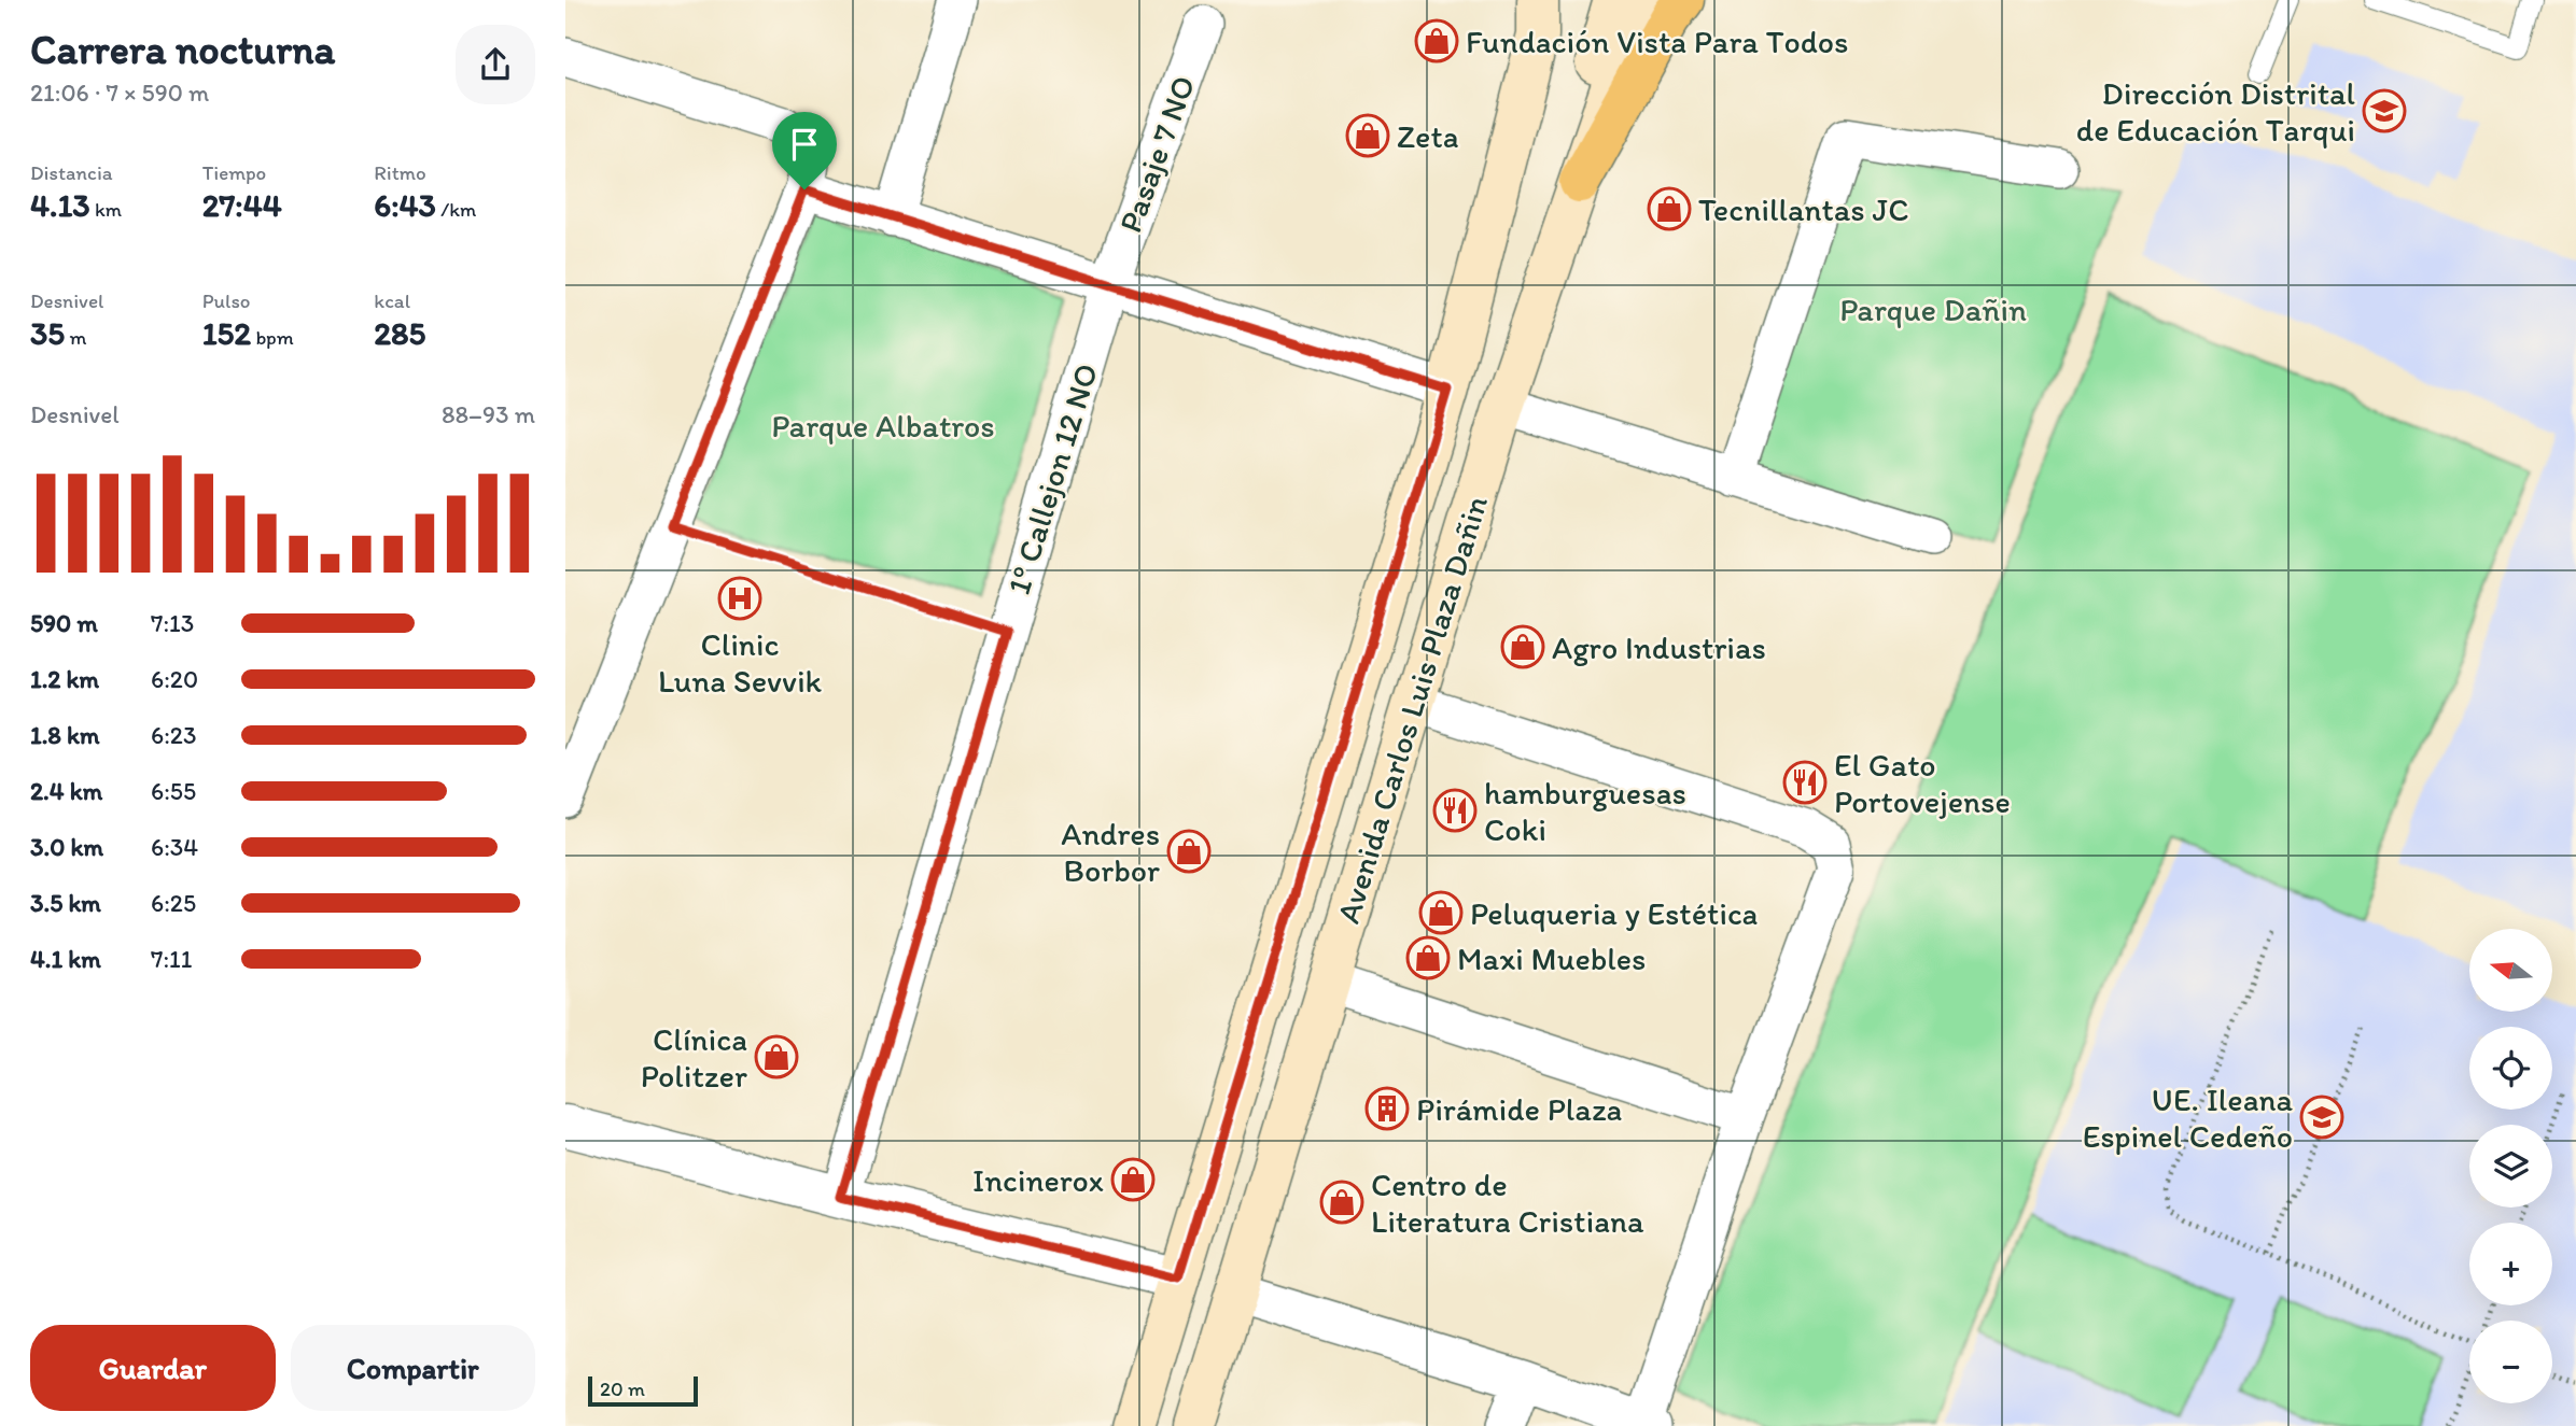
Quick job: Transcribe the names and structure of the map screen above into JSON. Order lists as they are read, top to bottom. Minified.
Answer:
{"streets":{"main road":["Avenida Carlos Luis Plaza Dañin"],"street":["Pasaje 7 NO","1º Callejon 12 NO"]},"crossings":[["Pasaje 7 NO","1º Callejon 12 NO"]],"parks":["Parque Dañin","Parque Albatros"],"places":{"shop":["Fundación Vista Para Todos","Zeta","Tecnillantas JC","Agro Industrias","Andres Borbor","Peluqueria y Estética","Maxi Muebles","Clínica Politzer","Incinerox","Centro de Literatura Cristiana"],"school or university":["Dirección Distrital de Educación Tarqui","UE. Ileana Espinel Cedeño"],"hospital":["Clinic Luna Sevvik"],"restaurant":["El Gato Portovejense","hamburguesas Coki"],"building":["Pirámide Plaza"]},"scale_bar":"20 m","north":"left","page":{"heading":["Carrera nocturna","21:06 · 7 × 590 m"],"stats":[["Distancia","4.13 km"],["Tiempo","27:44"],["Ritmo","6:43 /km"],["Desnivel","35 m"],["Pulso","152 bpm"],["kcal","285"]],"chart":["Desnivel","88–93 m"],"list":[{"name":"590 m","note":"7:13"},{"name":"1.2 km","note":"6:20"},{"name":"1.8 km","note":"6:23"},{"name":"2.4 km","note":"6:55"},{"name":"3.0 km","note":"6:34"},{"name":"3.5 km","note":"6:25"},{"name":"4.1 km","note":"7:11"}],"map_buttons":["+","−"],"buttons":["Guardar","Compartir"],"scale":"20 m"}}
